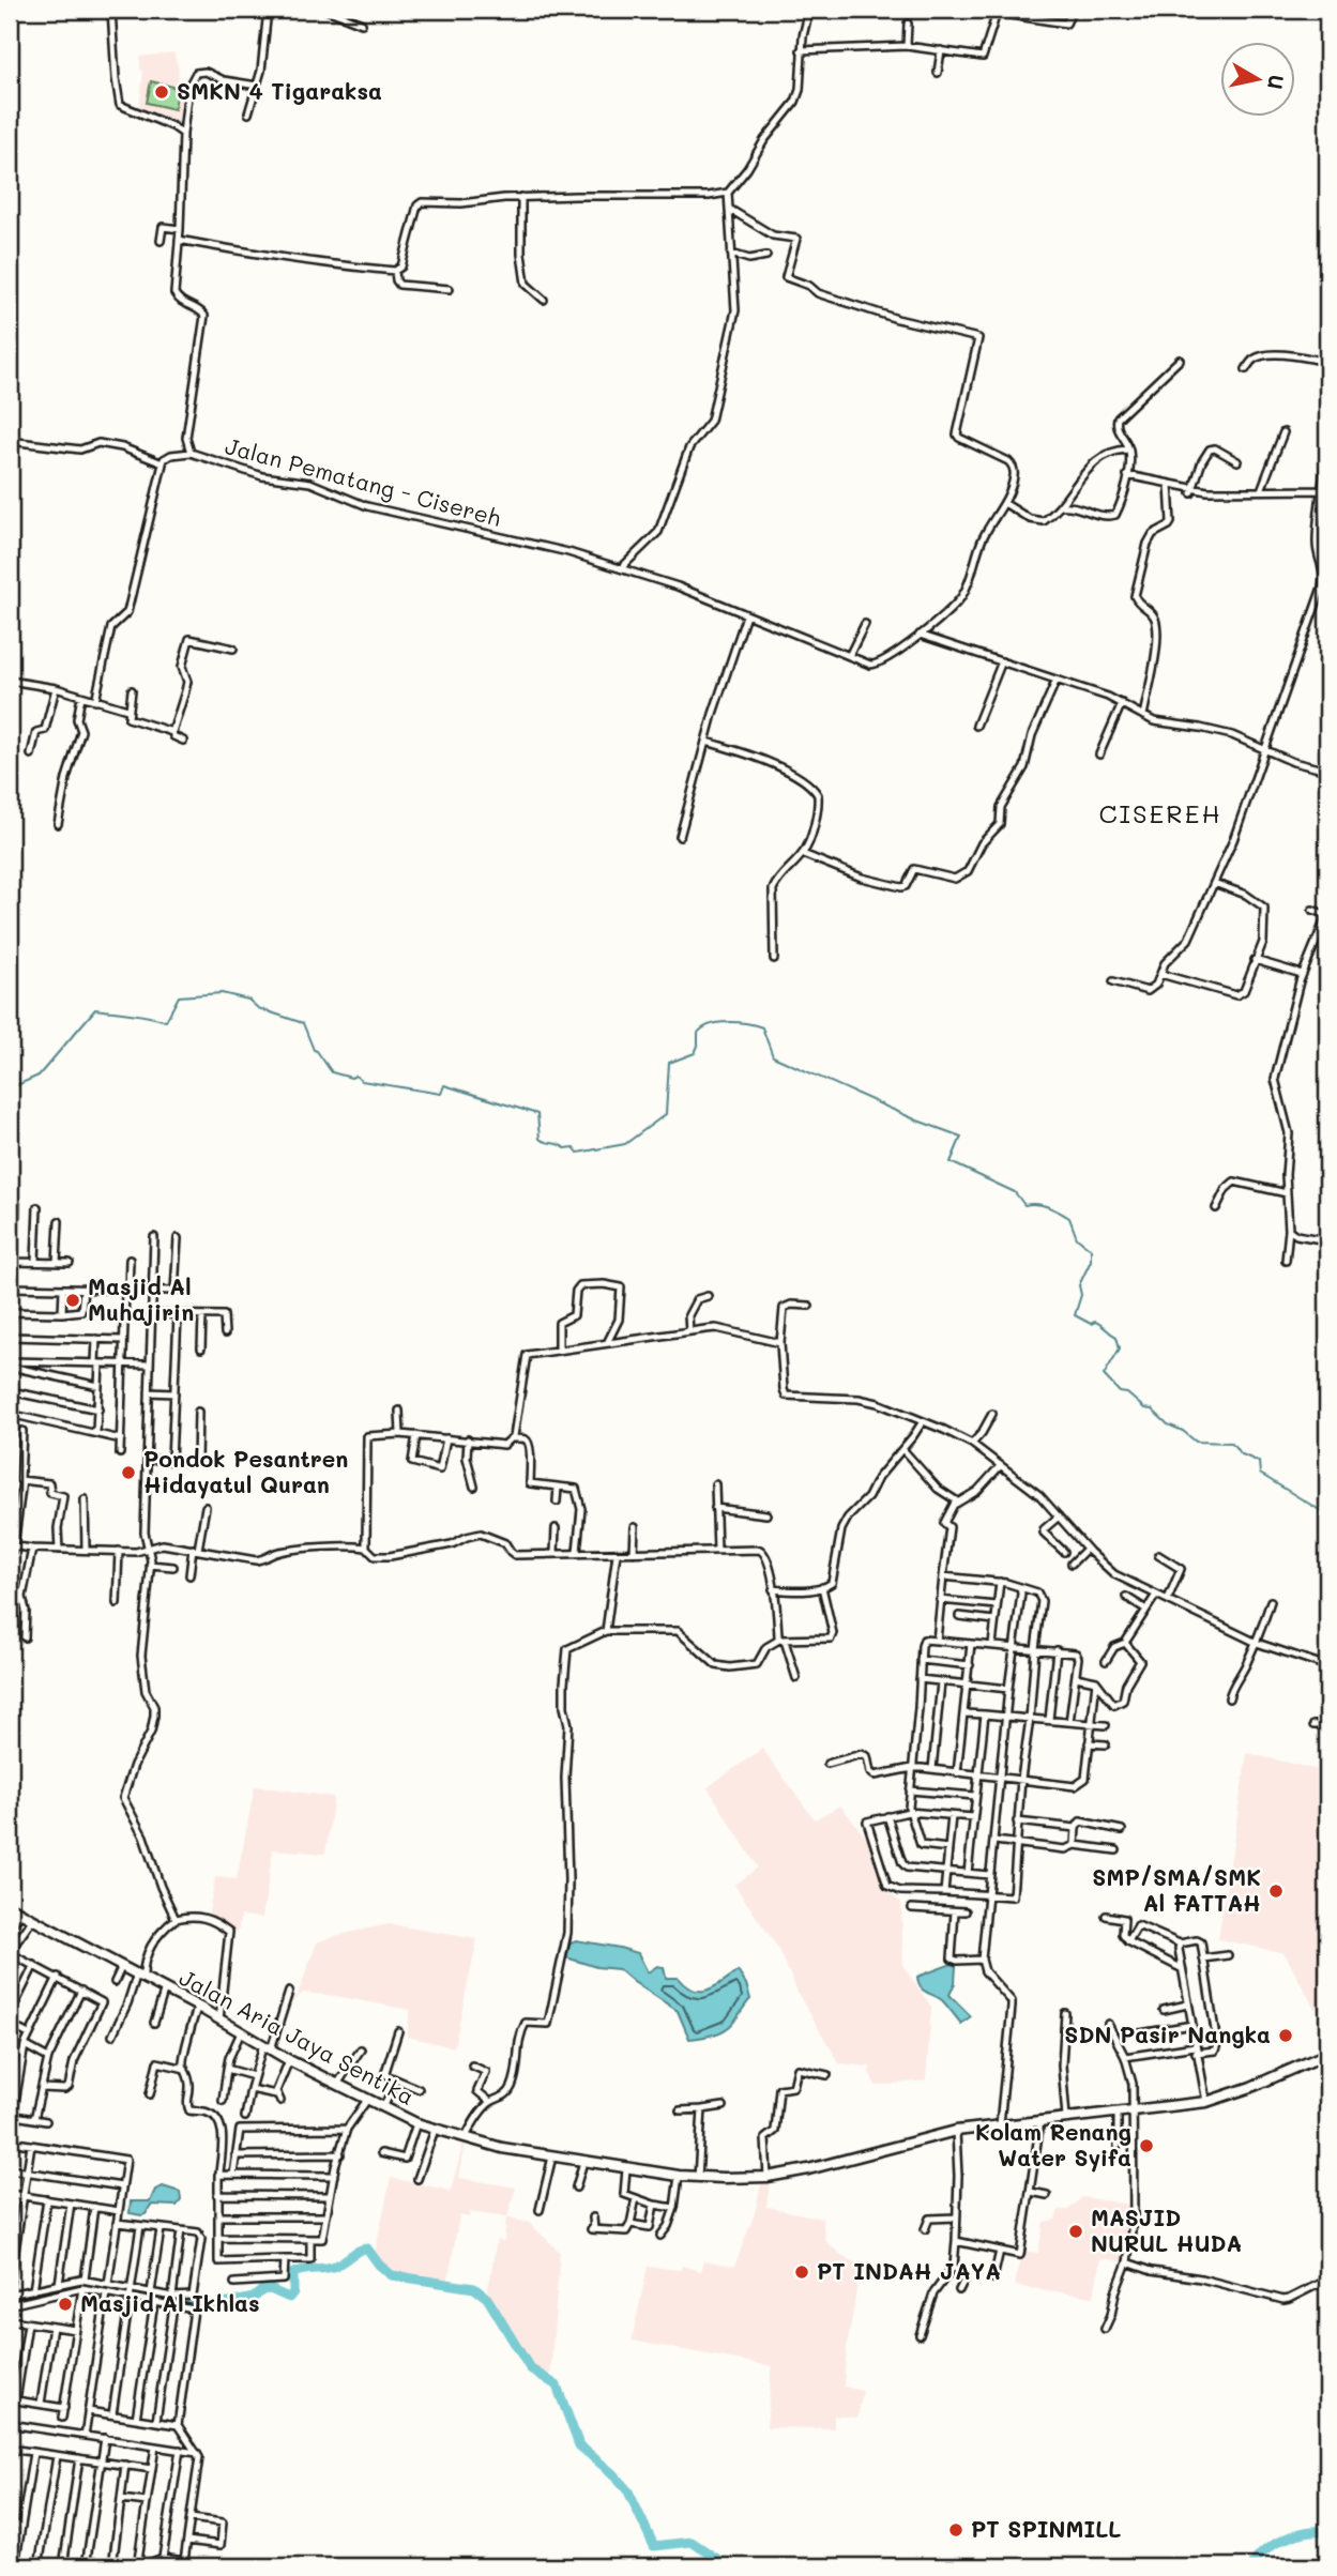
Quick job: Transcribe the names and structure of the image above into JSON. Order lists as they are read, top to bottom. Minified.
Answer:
{"streets":{"street":["Jalan Pematang - Cisereh","Jalan Aria Jaya Sentika"]},"districts":["CISEREH"],"places":["SMKN 4 Tigaraksa","Masjid Al Muhajirin","Pondok Pesantren Hidayatul Quran","SMP/SMA/SMK Al FATTAH","SDN Pasir Nangka","Kolam Renang Water Syifa","MASJID NURUL HUDA","PT INDAH JAYA","Masjid Al Ikhlas","PT SPINMILL"],"north":"right"}
